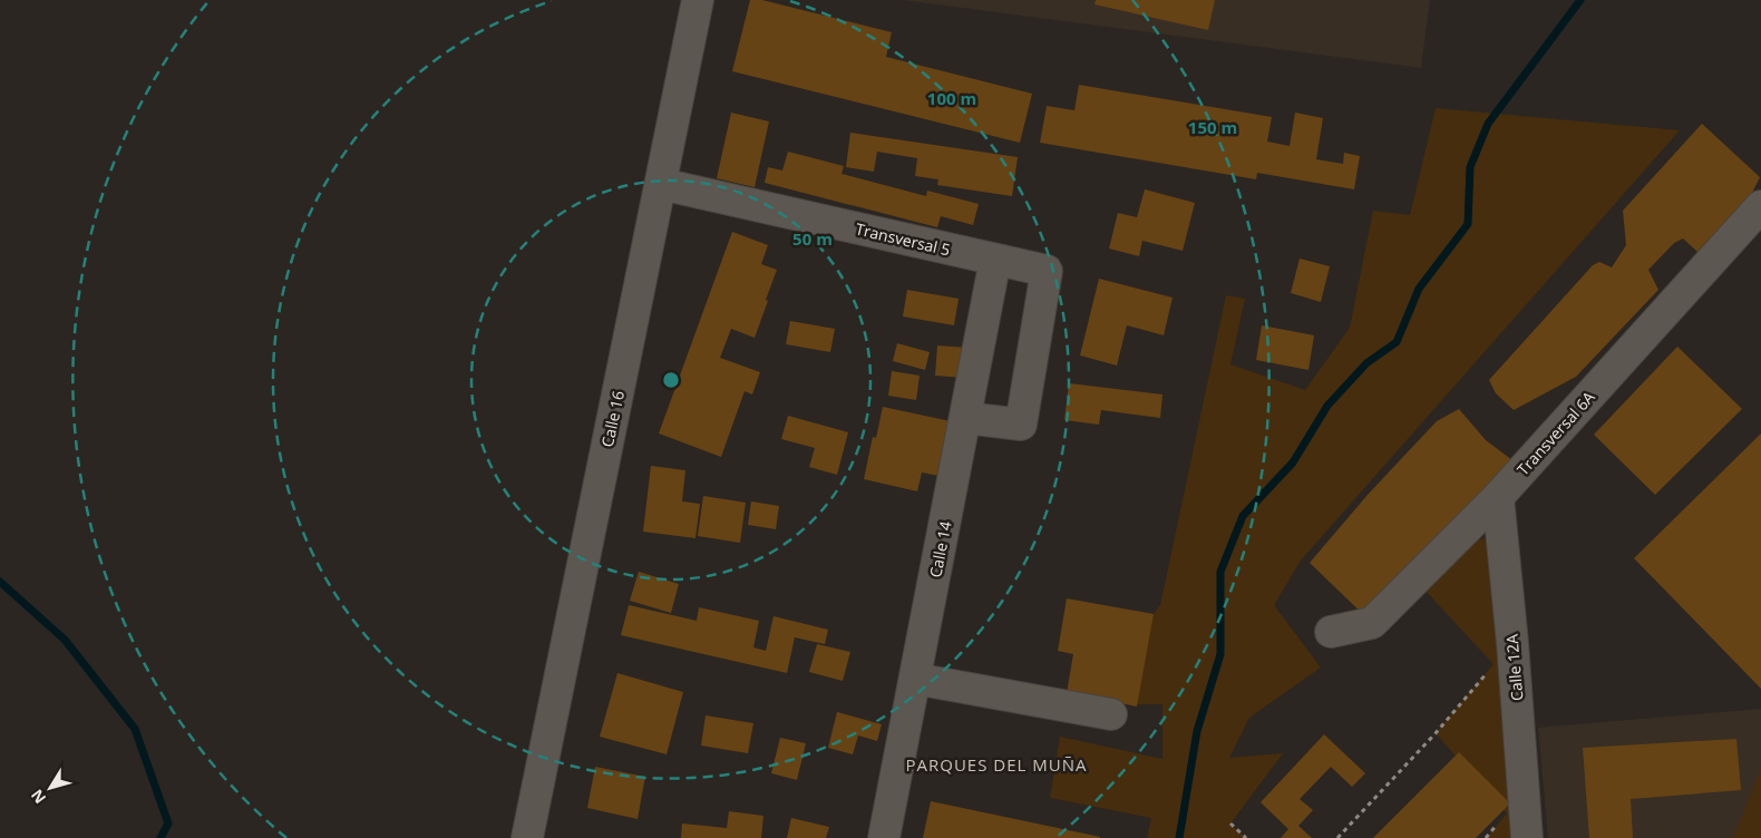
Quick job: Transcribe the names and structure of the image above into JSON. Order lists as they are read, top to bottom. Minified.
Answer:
{"streets":{"street":["Transversal 5","Calle 16","Transversal 6A","Calle 14","Calle 12A"]},"crossings":[["Transversal 5","Calle 16"],["Transversal 5","Calle 14"],["Transversal 6A","Calle 12A"]],"districts":["PARQUES DEL MUÑA"],"north":"bottom left","rings":["100 m","150 m","50 m"]}
